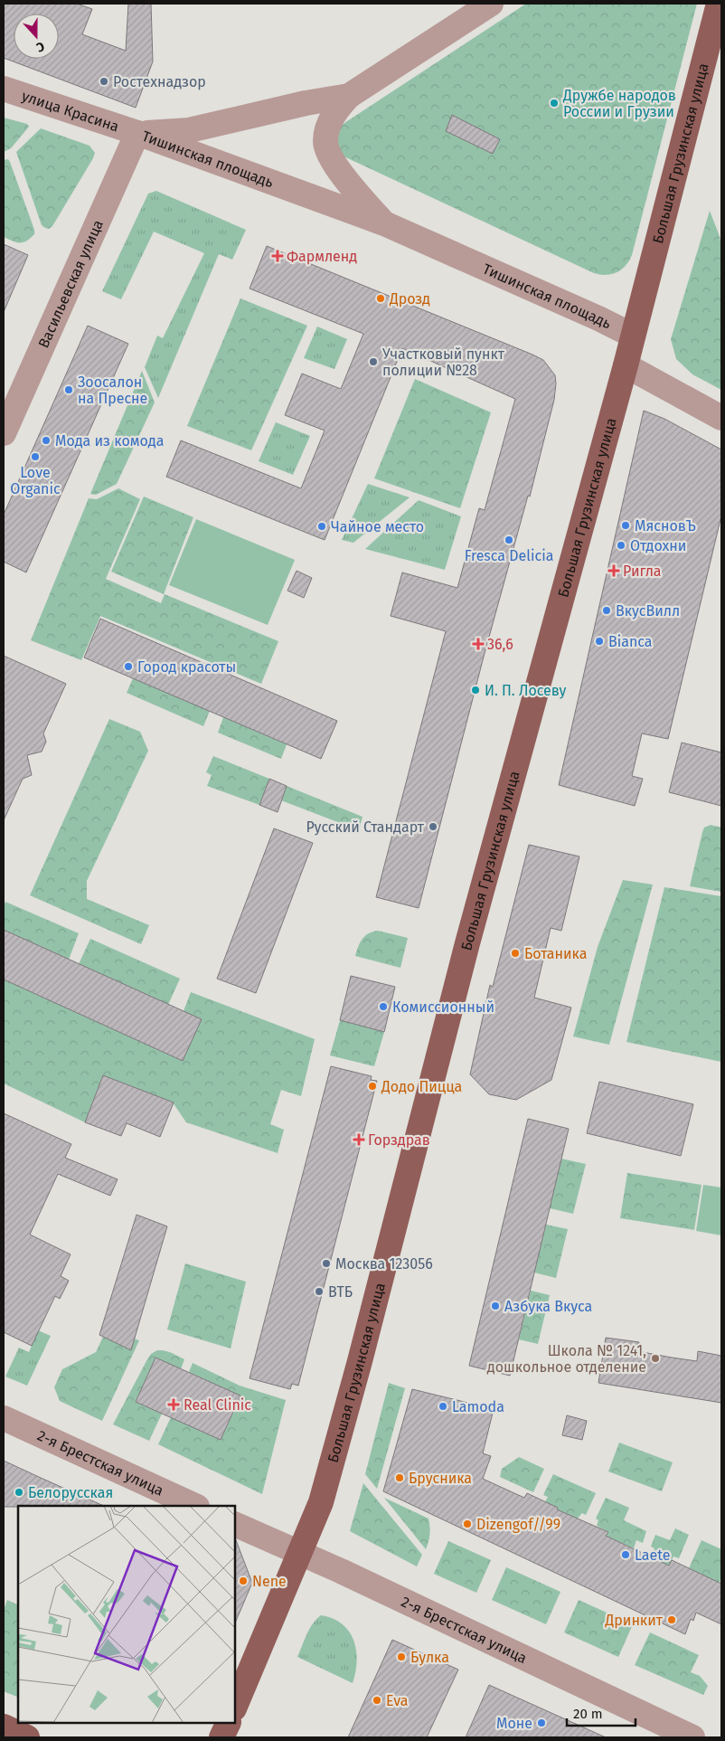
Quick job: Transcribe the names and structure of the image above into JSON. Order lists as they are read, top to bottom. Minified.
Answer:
{"streets":{"main road":["Большая Грузинская улица"],"street":["улица Красина","Тишинская площадь","Васильевская улица","2-я Брестская улица"]},"crossings":[["улица Красина","Тишинская площадь"],["улица Красина","Васильевская улица"],["Большая Грузинская улица","Тишинская площадь"],["Большая Грузинская улица","2-я Брестская улица"],["Тишинская площадь","Васильевская улица"]],"places":{"other":["Ростехнадзор","Дружбе народов России и Грузии","Дрозд","Участковый пункт полиции №28","Зоосалон на Пресне","Мода из комода","Love Organic","МясновЪ","Чайное место","Fresca Delicia","Отдохни","ВкусВилл","Bianca","Город красоты","И. П. Лосеву","Русский Стандарт","Ботаника","Комиссионный","Додо Пицца","Москва 123056","ВТБ","Азбука Вкуса","Школа № 1241, дошкольное отделение","Lamoda","Брусника","Белорусская","Dizengof//99","Laete","Nene","Дринкит","Булка","Eva","Моне"],"health":["Фармленд","Ригла","36,6","Горздрав","Real Clinic"]},"scale_bar":"20 m","north":"bottom"}
